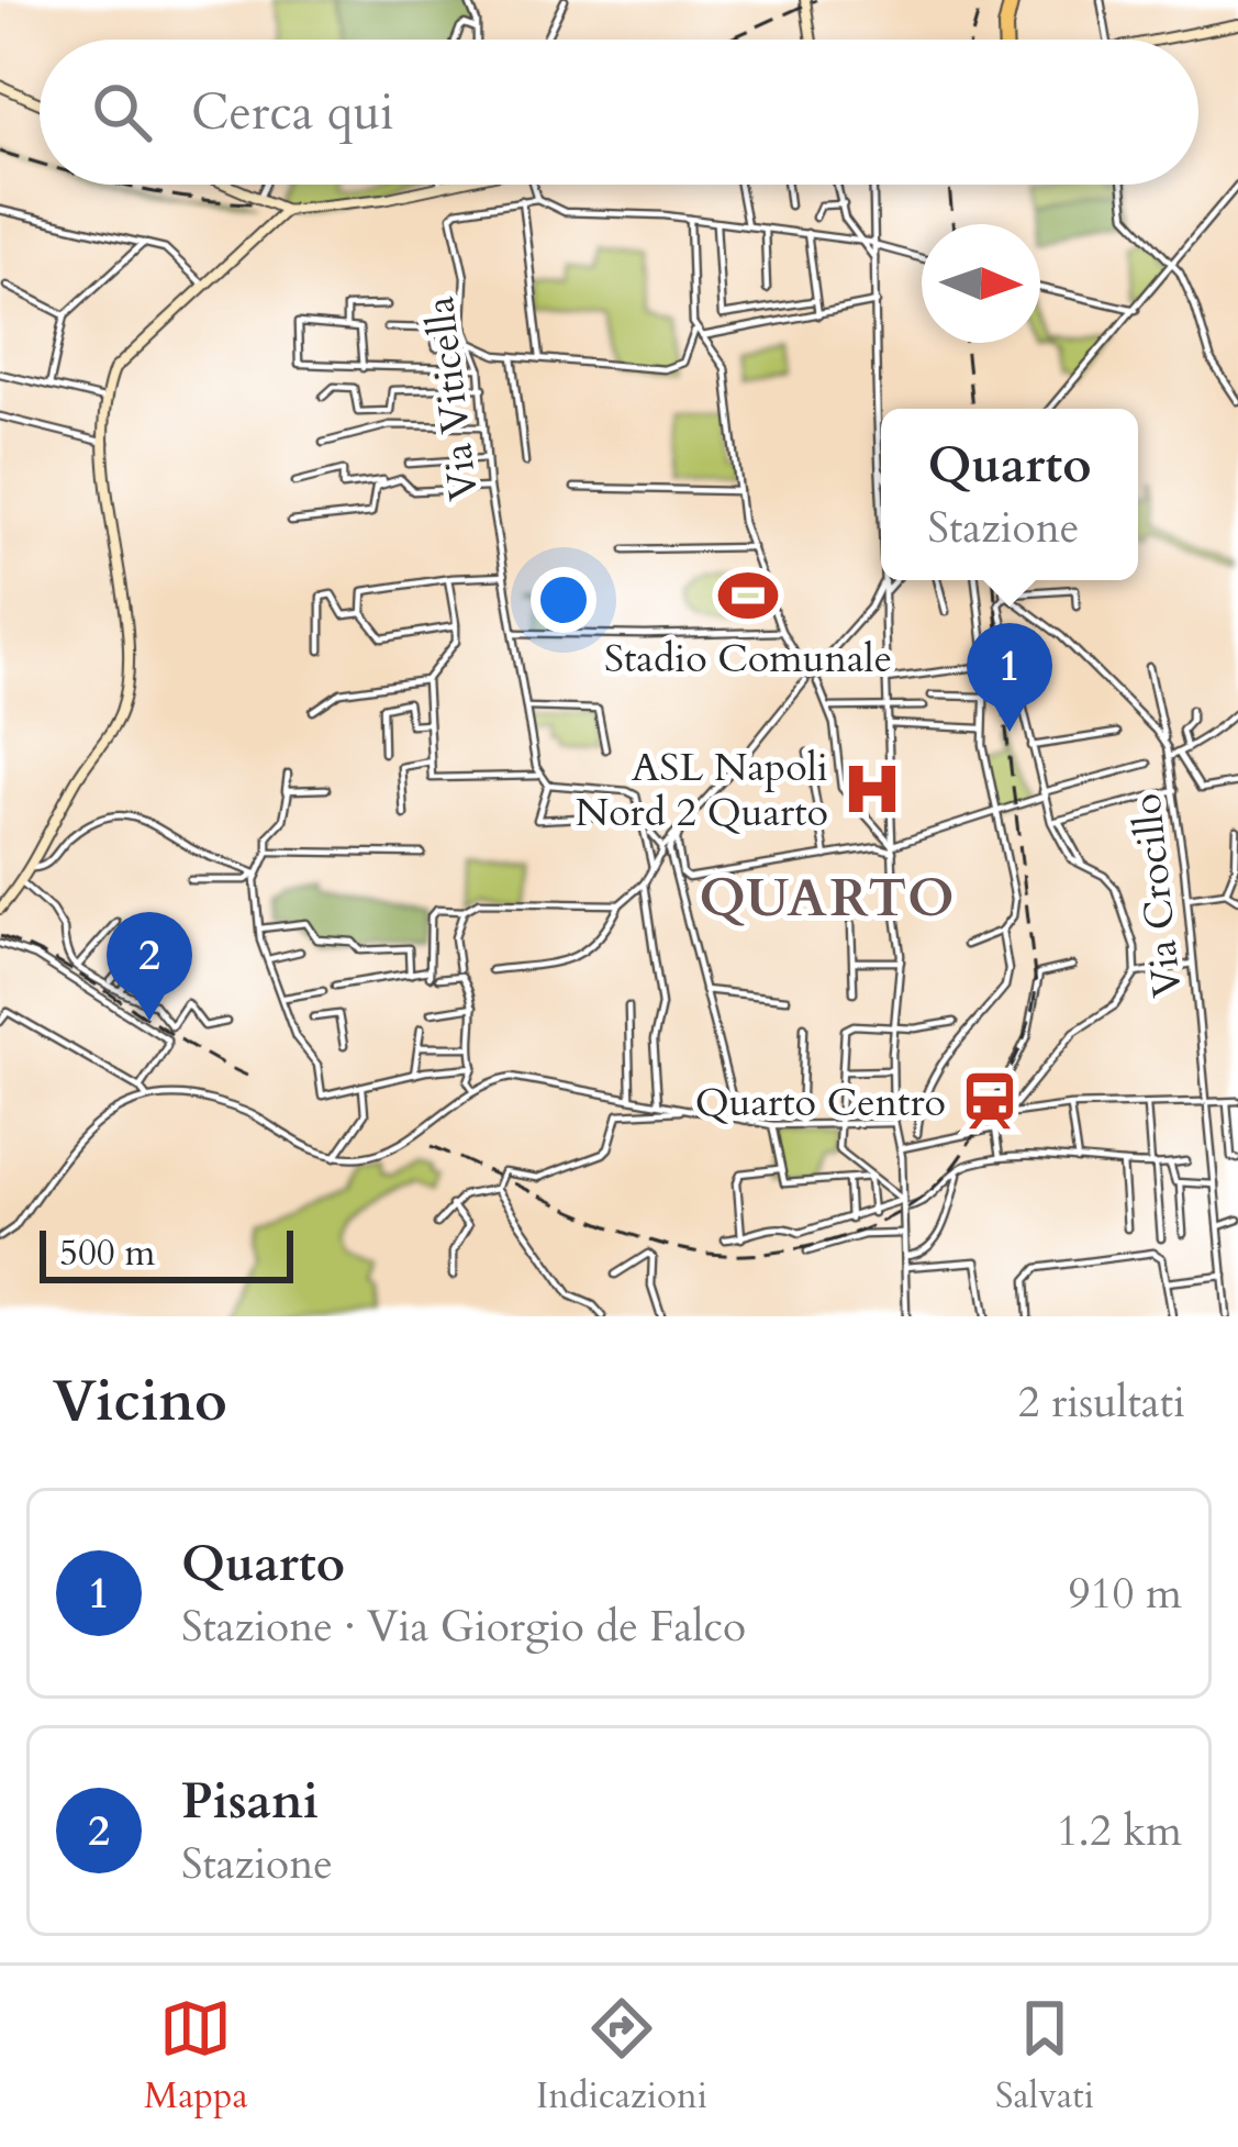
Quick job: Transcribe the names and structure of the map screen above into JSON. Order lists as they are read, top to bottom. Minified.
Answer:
{"streets":{"street":["Via Viticella","Via Crocillo"]},"districts":["QUARTO"],"places":{"sports":["Stadio Comunale"],"hospital":["ASL Napoli Nord 2 Quarto"],"station":["Quarto Centro"]},"scale_bar":"500 m","north":"right","page":{"search":"Cerca qui","popup":["Quarto","Stazione"],"pins":["1","2"],"scale":"500 m","heading":["Vicino","2 risultati"],"list":[{"mark":"1","name":"Quarto","note":"Stazione · Via Giorgio de Falco","value":"910 m"},{"mark":"2","name":"Pisani","note":"Stazione","value":"1.2 km"}],"nav":["Mappa","Indicazioni","Salvati"]}}
